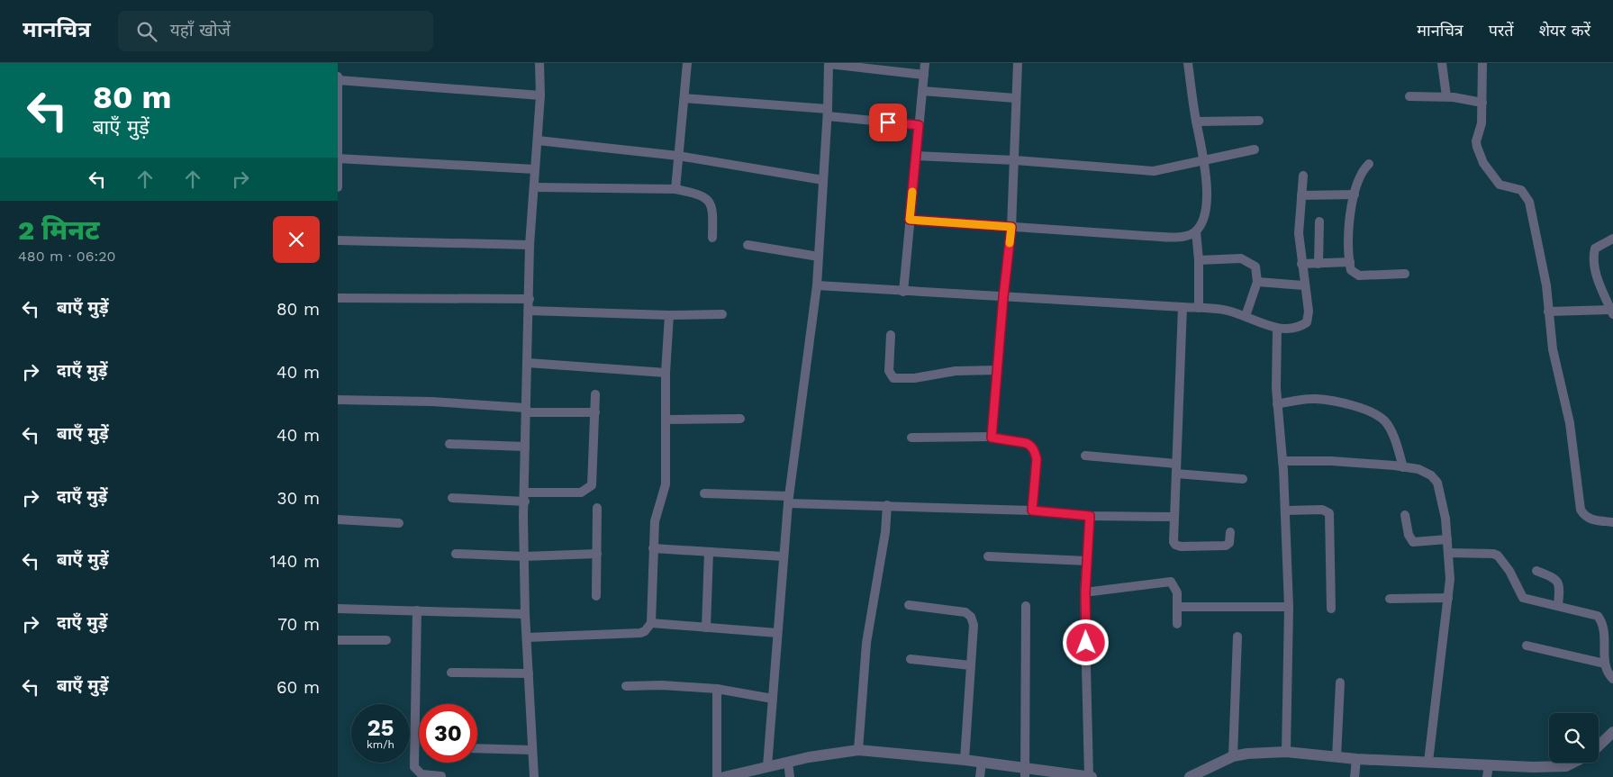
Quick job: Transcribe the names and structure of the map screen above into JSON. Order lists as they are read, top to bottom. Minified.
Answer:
{"page":{"header":"मानचित्र","search":"यहाँ खोजें","nav":["मानचित्र","परतें","शेयर करें"],"turn":["80 m","बाएँ मुड़ें"],"heading":["2 मिनट","480 m · 06:20"],"list":[{"name":"बाएँ मुड़ें","value":"80 m"},{"name":"दाएँ मुड़ें","value":"40 m"},{"name":"बाएँ मुड़ें","value":"40 m"},{"name":"दाएँ मुड़ें","value":"30 m"},{"name":"बाएँ मुड़ें","value":"140 m"},{"name":"दाएँ मुड़ें","value":"70 m"},{"name":"बाएँ मुड़ें","value":"60 m"}],"speed":"25 km/h","limit":"30"}}
